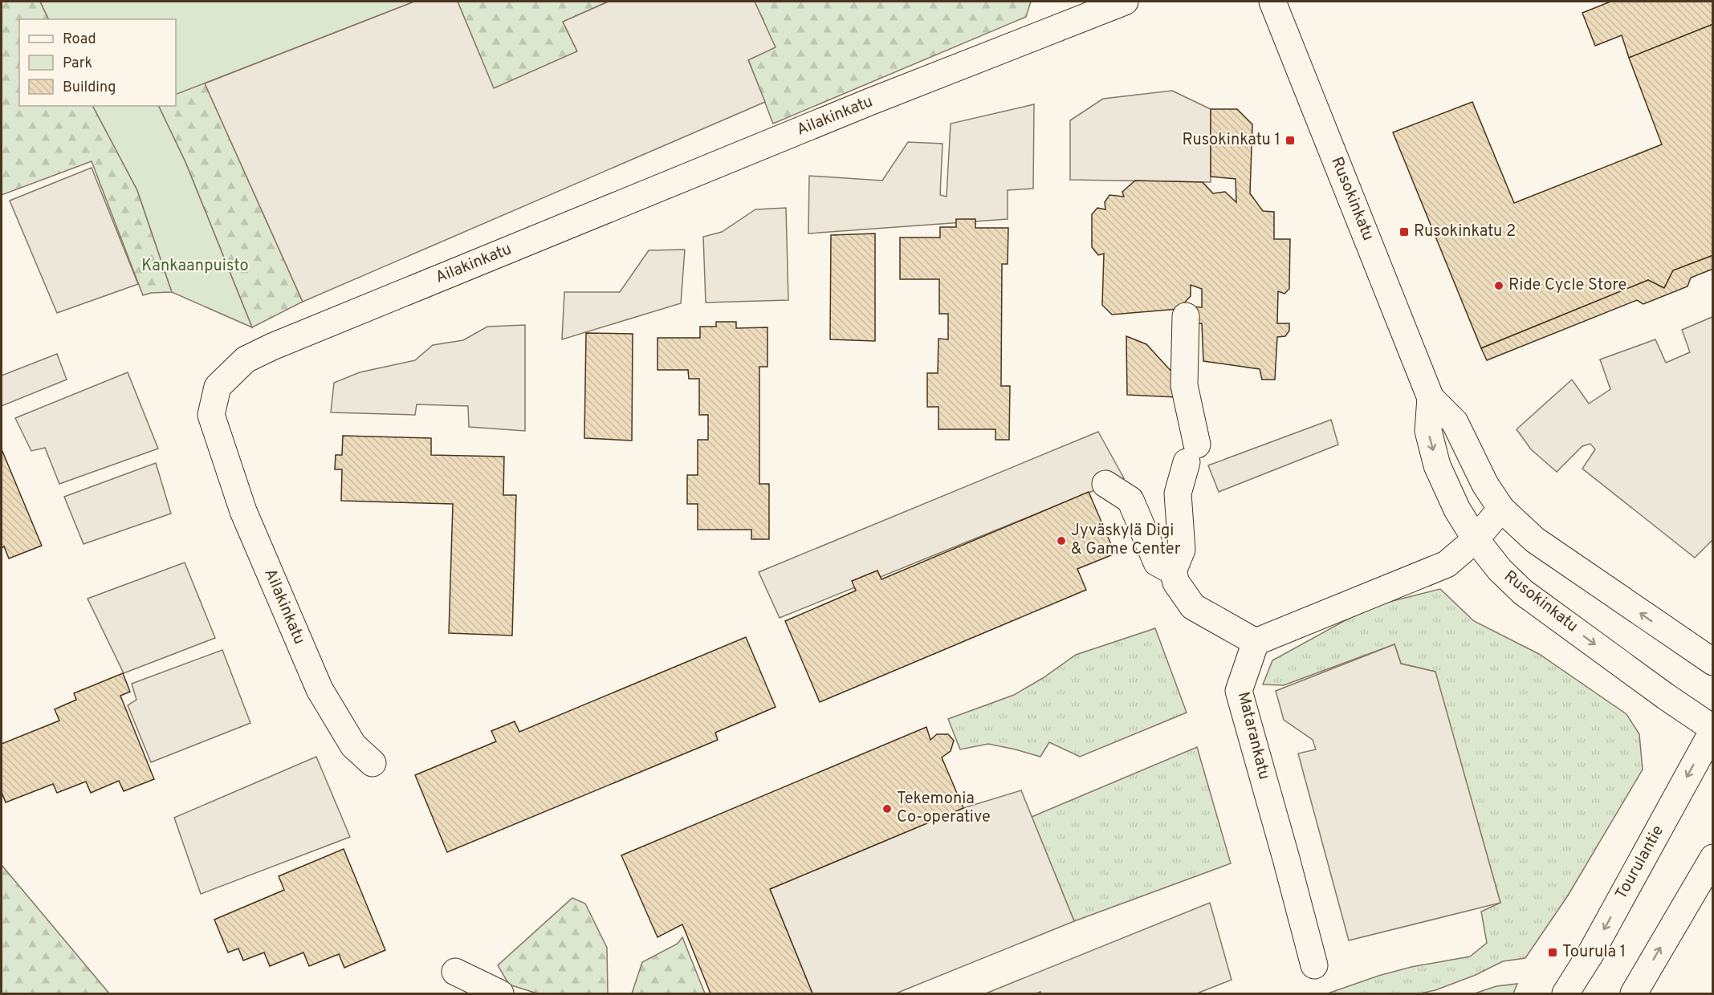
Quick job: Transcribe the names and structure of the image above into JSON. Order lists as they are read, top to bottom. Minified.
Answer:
{"streets":{"street":["Ailakinkatu","Rusokinkatu","Matarankatu","Tourulantie"]},"crossings":[["Rusokinkatu","Tourulantie"]],"parks":["Kankaanpuisto"],"places":{"transit":["Rusokinkatu 1","Rusokinkatu 2","Tourula 1"],"other":["Ride Cycle Store","Jyväskylä Digi & Game Center","Tekemonia Co-operative"]},"legend":["Road","Park","Building"]}
